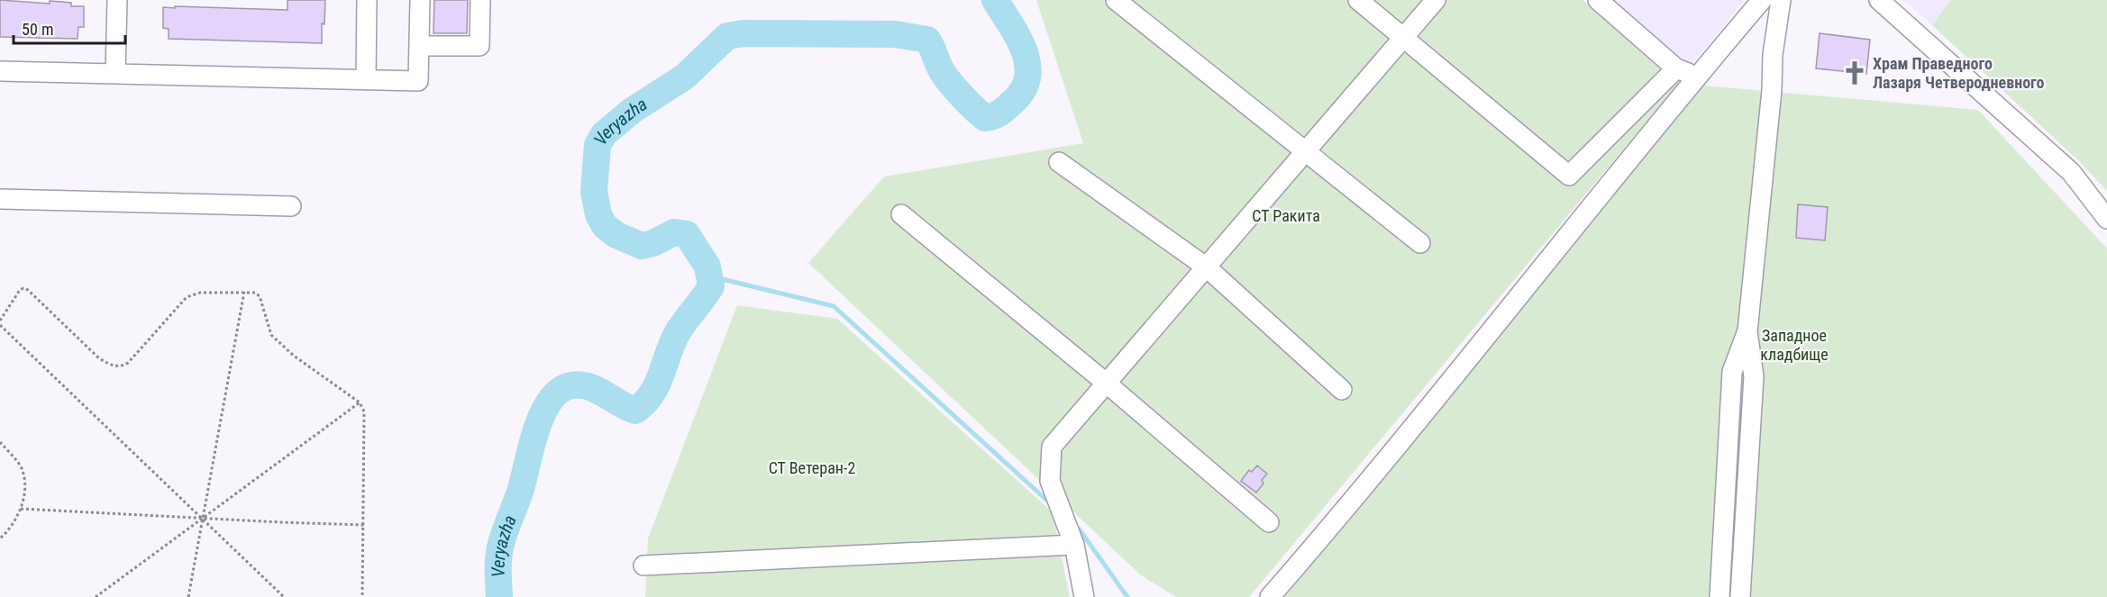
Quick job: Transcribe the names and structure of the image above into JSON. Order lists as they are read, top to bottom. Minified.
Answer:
{"water":["Veryazha"],"parks":["СТ Ракита","Западное кладбище","СТ Ветеран-2"],"places":{"church":["Храм Праведного Лазаря Четверодневного"]},"scale_bar":"50 m"}
